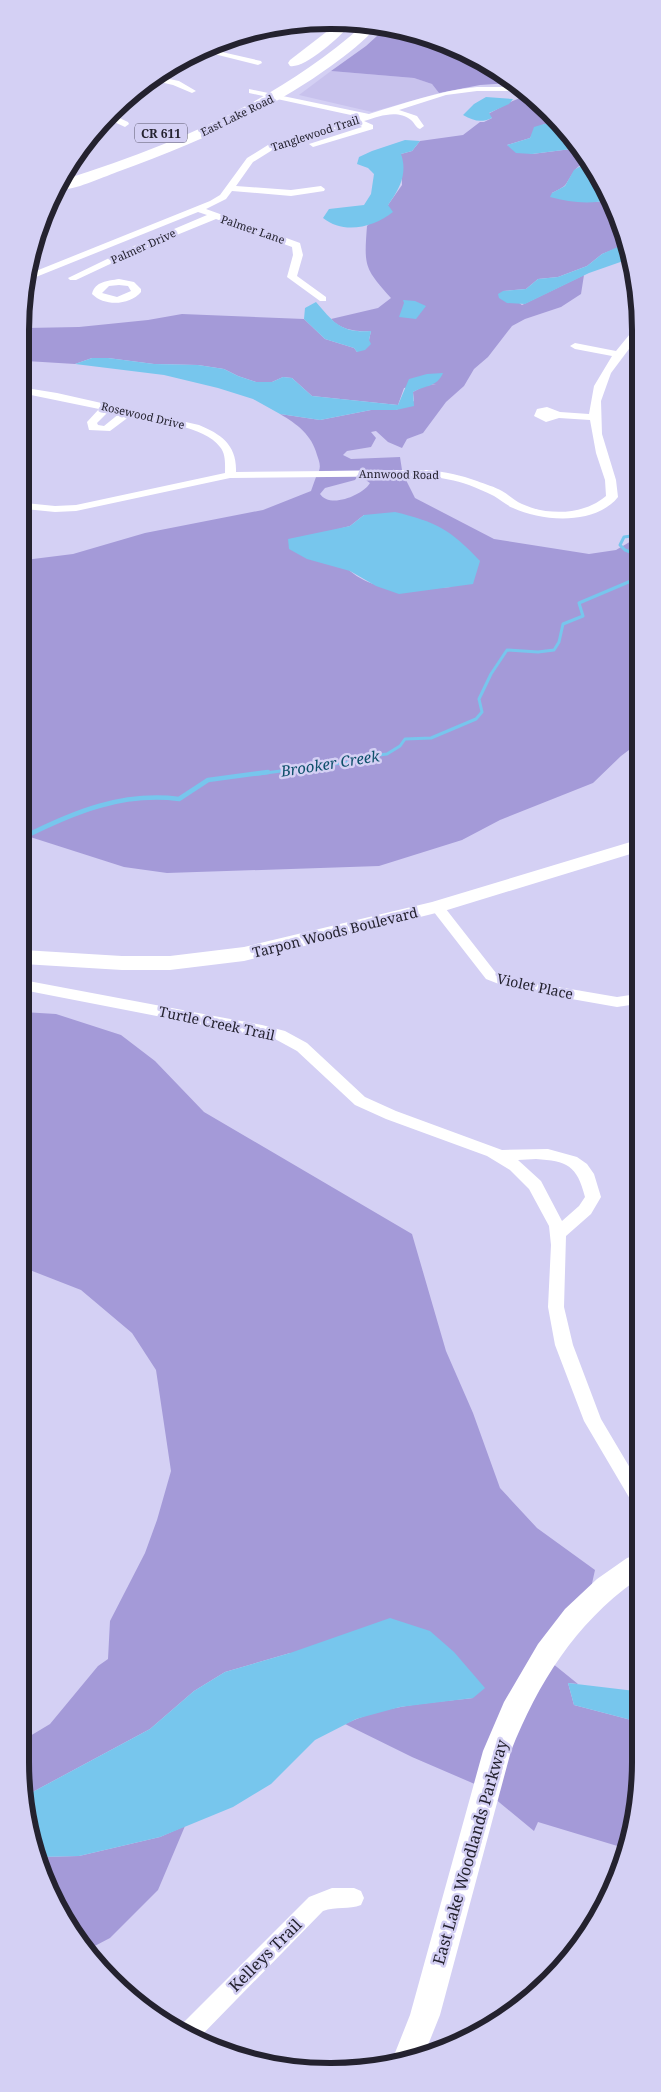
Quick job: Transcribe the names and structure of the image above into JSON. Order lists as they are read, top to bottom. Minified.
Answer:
{"streets":{"main road":["East Lake Road","CR 611"],"street":["Tanglewood Trail","Palmer Lane","Palmer Drive","Rosewood Drive","Annwood Road","Tarpon Woods Boulevard","Violet Place","Turtle Creek Trail","East Lake Woodlands Parkway","Kelleys Trail"]},"crossings":[["Tanglewood Trail","Palmer Lane"],["Palmer Lane","Palmer Drive"],["Rosewood Drive","Annwood Road"],["Tarpon Woods Boulevard","Violet Place"]],"water":["Brooker Creek"]}
